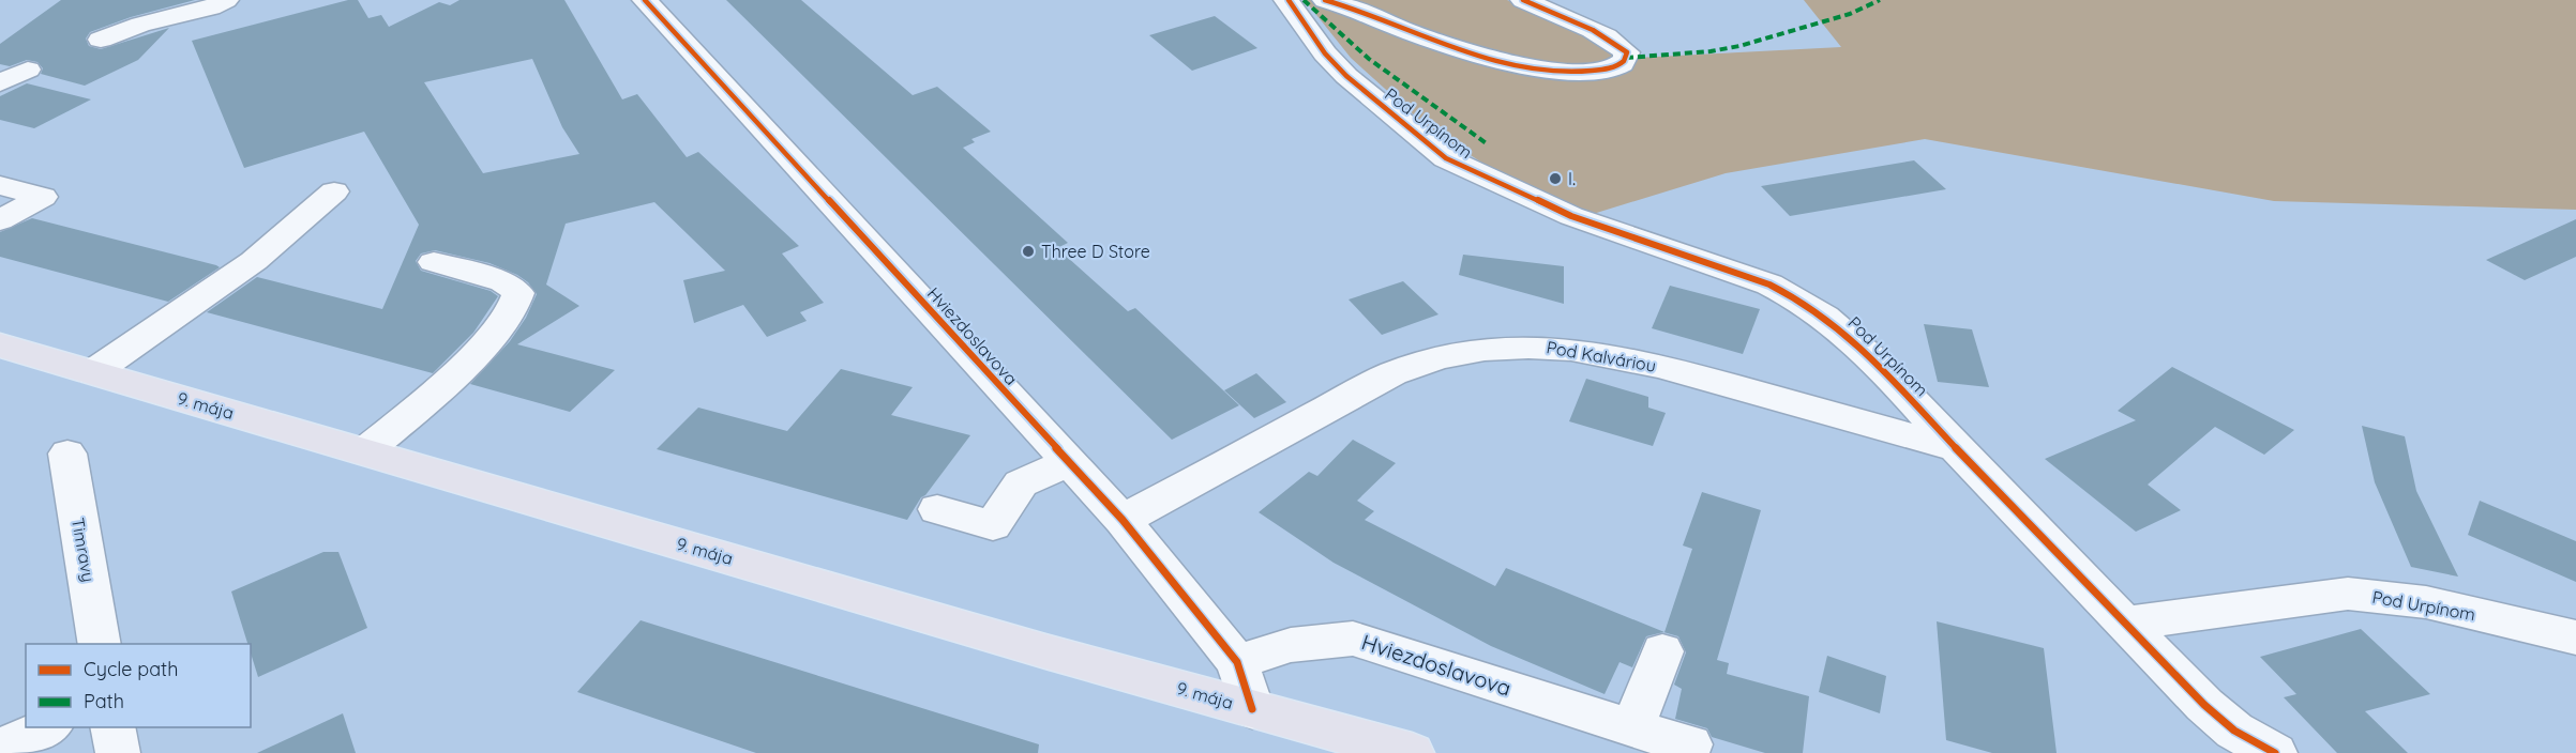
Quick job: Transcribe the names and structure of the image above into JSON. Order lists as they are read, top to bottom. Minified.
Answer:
{"streets":{"main road":["9. mája"],"street":["Pod Urpínom","Hviezdoslavova","Pod Kalváriou","Timravy"]},"crossings":[["Pod Urpínom","Pod Kalváriou"],["Hviezdoslavova","Pod Kalváriou"],["Hviezdoslavova","9. mája"]],"places":["I.","Three D Store"],"legend":["Cycle path","Path"]}
